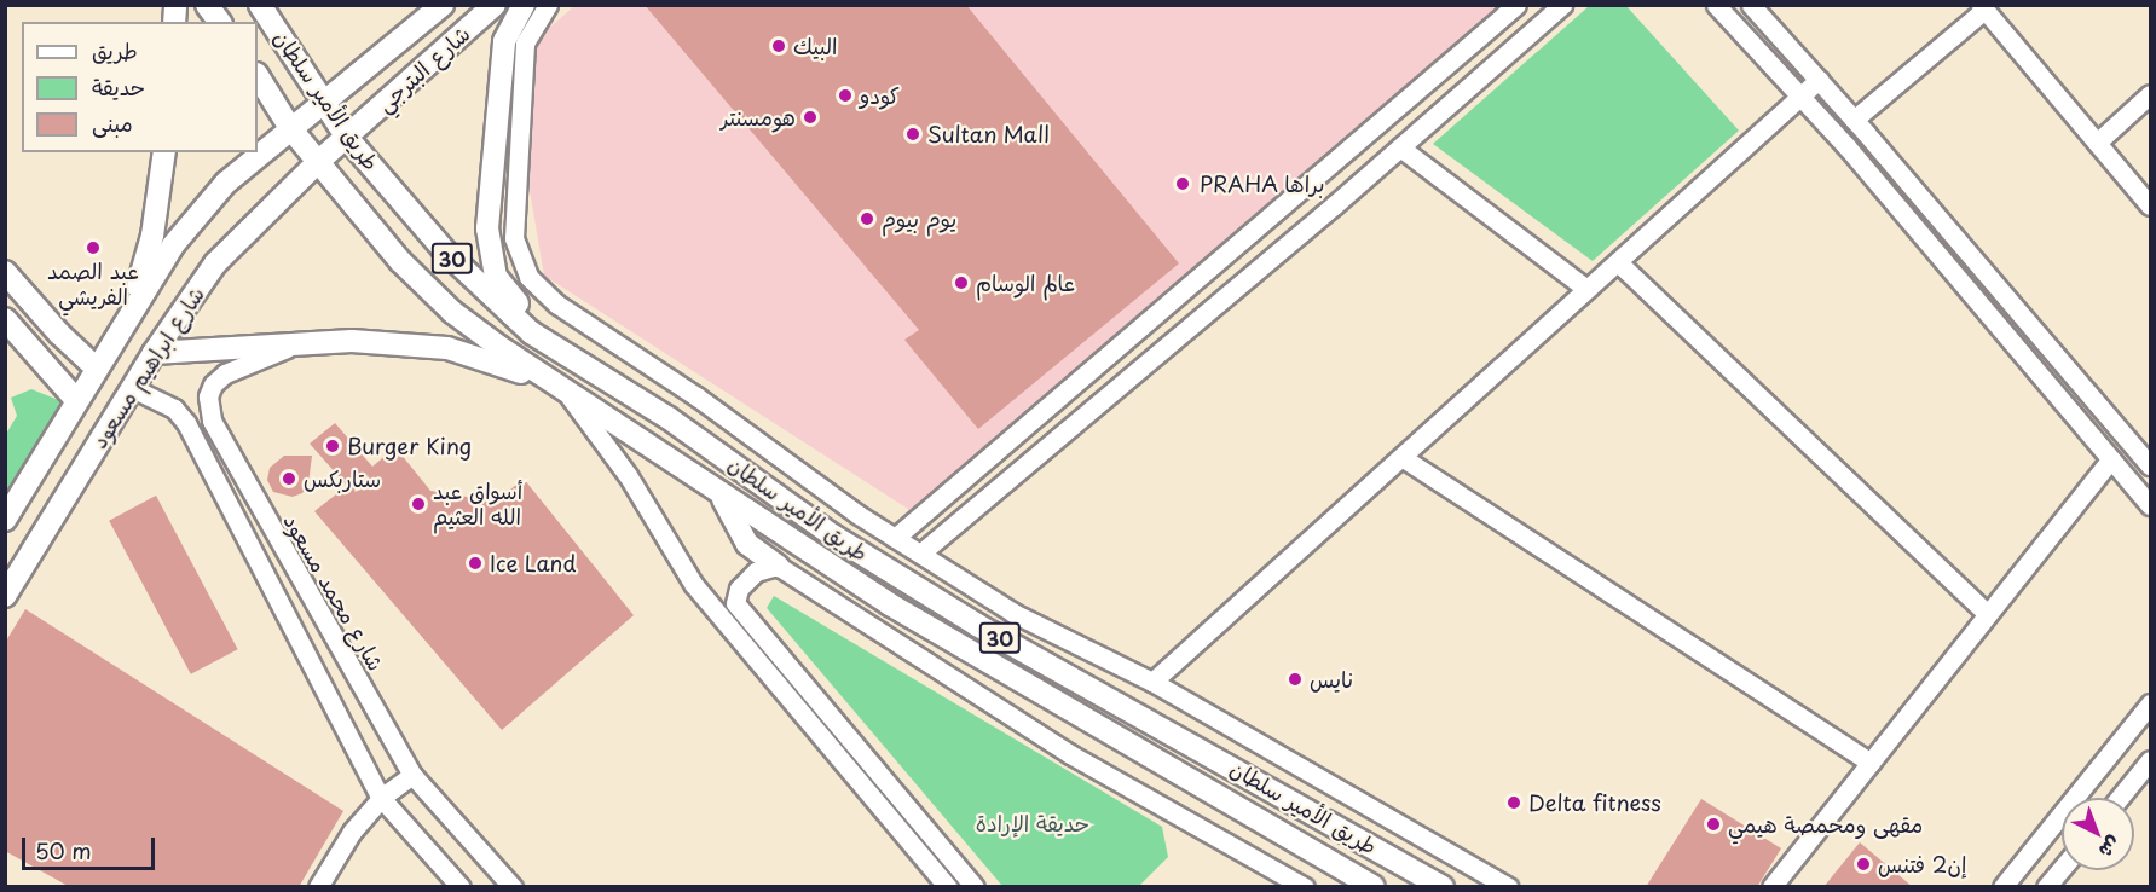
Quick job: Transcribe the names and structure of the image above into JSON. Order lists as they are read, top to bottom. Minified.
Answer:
{"streets":{"main road":["شارع البترجي","طريق الأمير سلطان","30","شارع ابراهيم مسعود"],"street":["شارع محمد مسعود"]},"crossings":[["شارع البترجي","طريق الأمير سلطان"],["شارع البترجي","شارع ابراهيم مسعود"],["طريق الأمير سلطان","شارع ابراهيم مسعود"]],"parks":["حديقة الإرادة"],"places":["البيك","كودو","هومسنتر","Sultan Mall","PRAHA براها","يوم بيوم","عبد الصمد الفريشي","عالم الوسام","Burger King","ستاربكس","أسواق عبد الله العثيم","Ice Land","نايس","Delta fitness","مقهى ومحمصة هيمي","إن2 فتنس"],"legend":["طريق","حديقة","مبنى"],"scale_bar":"50 m","north":"bottom right"}
